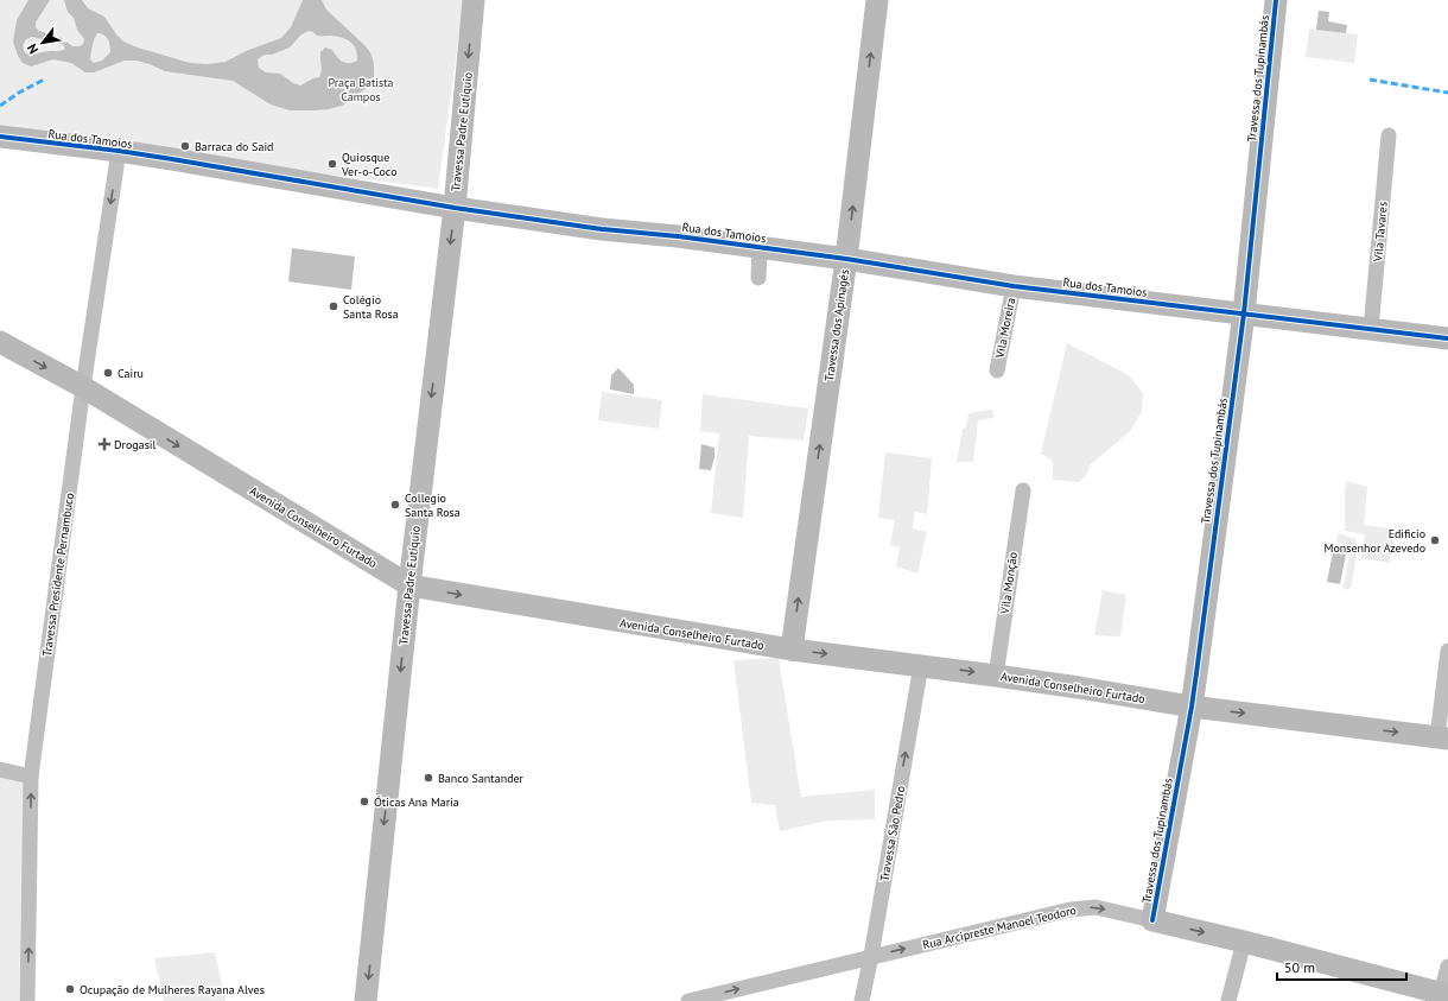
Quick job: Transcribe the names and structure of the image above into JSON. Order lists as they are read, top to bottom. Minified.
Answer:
{"streets":{"street":["Travessa dos Tupinambás","Travessa Padre Eutíquio","Rua dos Tamoios","Vila Tavares","Travessa dos Apinagés","Vila Moreira","Avenida Conselheiro Furtado","Travessa Presidente Pernambuco","Vila Monção","Travessa São Pedro","Rua Arcipreste Manoel Teodoro"]},"crossings":[["Travessa dos Tupinambás","Rua dos Tamoios"],["Travessa dos Tupinambás","Avenida Conselheiro Furtado"],["Travessa dos Tupinambás","Rua Arcipreste Manoel Teodoro"],["Travessa Padre Eutíquio","Rua dos Tamoios"],["Travessa Padre Eutíquio","Avenida Conselheiro Furtado"],["Rua dos Tamoios","Vila Tavares"],["Rua dos Tamoios","Travessa dos Apinagés"],["Rua dos Tamoios","Vila Moreira"],["Rua dos Tamoios","Travessa Presidente Pernambuco"],["Travessa dos Apinagés","Avenida Conselheiro Furtado"],["Avenida Conselheiro Furtado","Travessa Presidente Pernambuco"],["Avenida Conselheiro Furtado","Vila Monção"],["Avenida Conselheiro Furtado","Travessa São Pedro"],["Travessa São Pedro","Rua Arcipreste Manoel Teodoro"]],"one_way":["Travessa Padre Eutíquio","Travessa dos Apinagés","Avenida Conselheiro Furtado","Travessa São Pedro","Rua Arcipreste Manoel Teodoro"],"parks":["Praça Batista Campos"],"places":{"other":["Barraca do Said","Quiosque Ver-o-Coco","Colégio Santa Rosa","Cairu","Collegio Santa Rosa","Edificio Monsenhor Azevedo","Banco Santander","Óticas Ana Maria","Ocupação de Mulheres Rayana Alves"],"health":["Drogasil"]},"scale_bar":"50 m","north":"bottom left"}
